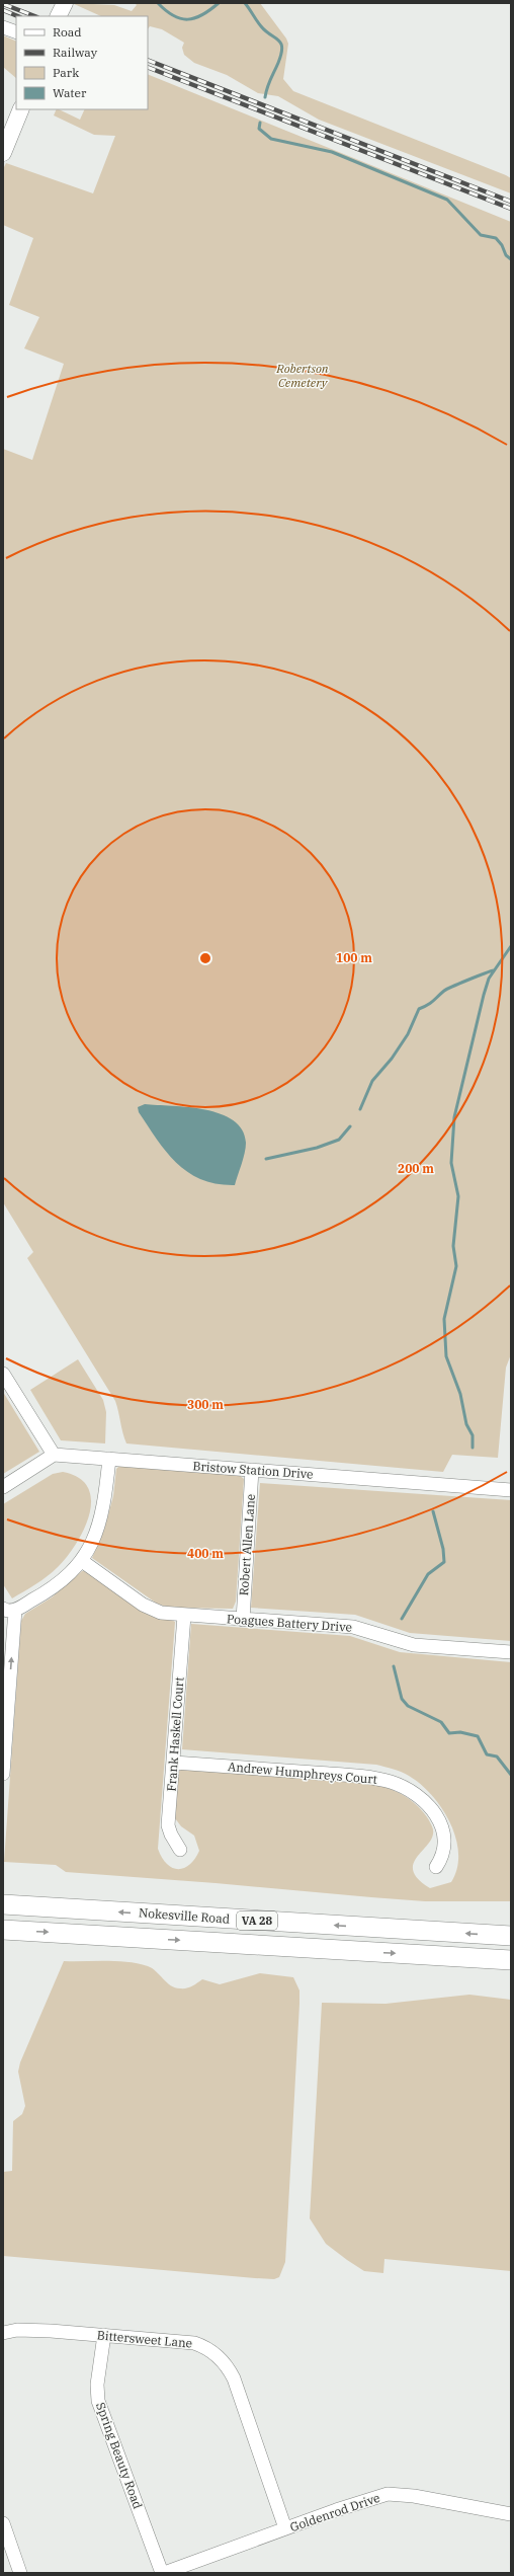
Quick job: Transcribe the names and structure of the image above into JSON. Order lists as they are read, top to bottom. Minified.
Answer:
{"streets":{"highway":["Nokesville Road","VA 28"],"street":["Bristow Station Drive","Robert Allen Lane","Poagues Battery Drive","Frank Haskell Court","Andrew Humphreys Court","Bittersweet Lane","Spring Beauty Road","Goldenrod Drive"]},"crossings":[["Bristow Station Drive","Robert Allen Lane"],["Robert Allen Lane","Poagues Battery Drive"],["Poagues Battery Drive","Frank Haskell Court"],["Frank Haskell Court","Andrew Humphreys Court"],["Bittersweet Lane","Spring Beauty Road"],["Bittersweet Lane","Goldenrod Drive"],["Spring Beauty Road","Goldenrod Drive"]],"parks":["Robertson Cemetery"],"legend":["Road","Railway","Park","Water"],"rings":["100 m","200 m","300 m","400 m"]}
